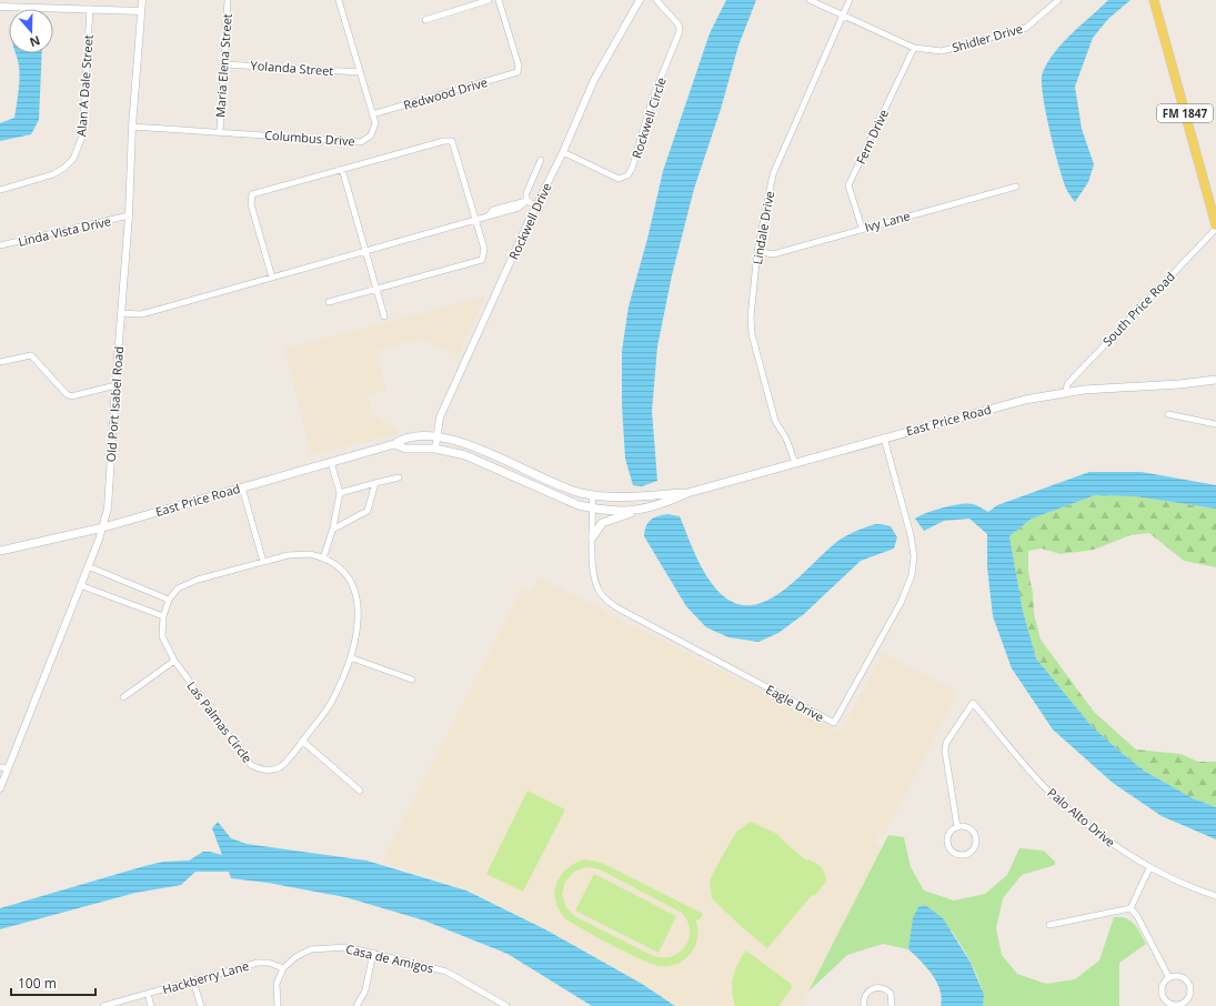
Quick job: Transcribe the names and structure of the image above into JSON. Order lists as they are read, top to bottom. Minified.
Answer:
{"streets":{"main road":["FM 1847","East Price Road"],"street":["Shidler Drive","Maria Elena Street","Yolanda Street","Alan A Dale Street","Redwood Drive","Rockwell Circle","Fern Drive","Columbus Drive","Rockwell Drive","Ivy Lane","Lindale Drive","Linda Vista Drive","South Price Road","Old Port Isabel Road","Eagle Drive","Las Palmas Circle","Palo Alto Drive","Casa de Amigos","Hackberry Lane"]},"crossings":[["Shidler Drive","Fern Drive"],["Shidler Drive","Lindale Drive"],["Maria Elena Street","Yolanda Street"],["Maria Elena Street","Columbus Drive"],["Yolanda Street","Columbus Drive"],["Redwood Drive","Columbus Drive"],["Rockwell Circle","Rockwell Drive"],["Fern Drive","Ivy Lane"],["Columbus Drive","Old Port Isabel Road"],["Rockwell Drive","East Price Road"],["Ivy Lane","Lindale Drive"],["Lindale Drive","East Price Road"],["Linda Vista Drive","Old Port Isabel Road"],["South Price Road","East Price Road"],["Old Port Isabel Road","East Price Road"],["East Price Road","Eagle Drive"],["Casa de Amigos","Hackberry Lane"]],"scale_bar":"100 m","north":"bottom"}
